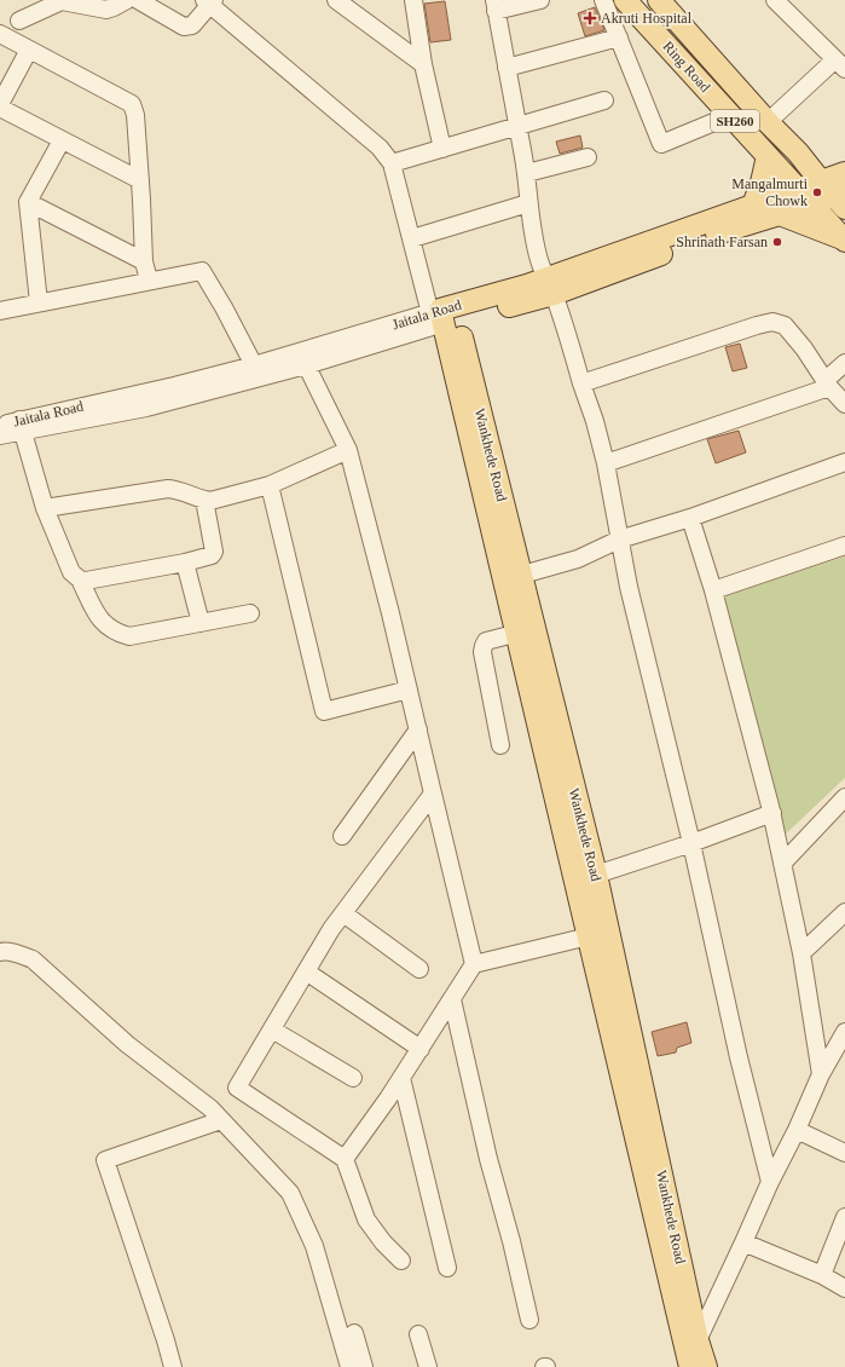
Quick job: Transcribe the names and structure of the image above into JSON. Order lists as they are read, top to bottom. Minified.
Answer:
{"streets":{"main road":["Ring Road","SH260","Jaitala Road","Wankhede Road"]},"crossings":[["Ring Road","Jaitala Road"],["SH260","Jaitala Road"],["Jaitala Road","Wankhede Road"]],"places":{"health":["Akruti Hospital"],"other":["Mangalmurti Chowk","Shrinath Farsan"]}}
